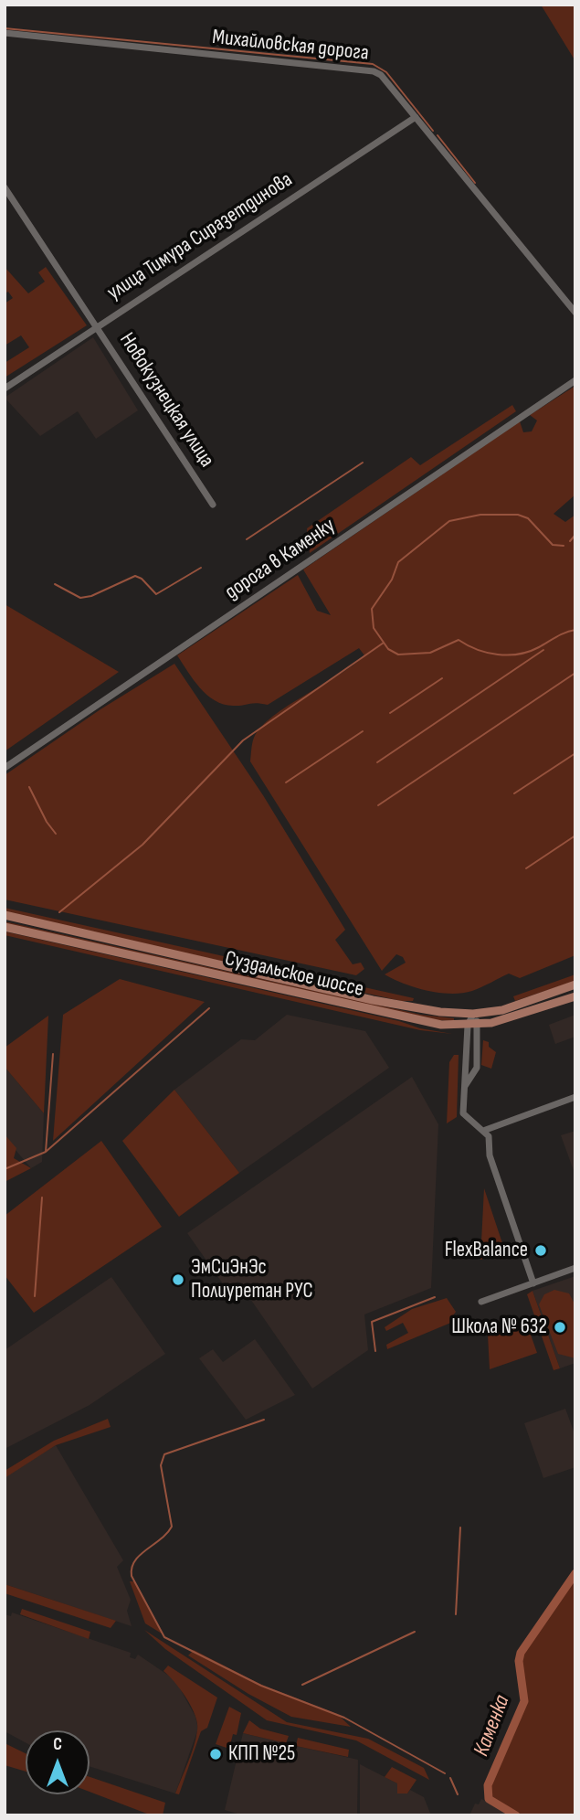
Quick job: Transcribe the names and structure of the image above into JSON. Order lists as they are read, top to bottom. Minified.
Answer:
{"streets":{"main road":["Суздальское шоссе"],"street":["Михайловская дорога","улица Тимура Сиразетдинова","Новокузнецкая улица","дорога в Каменку"]},"crossings":[["Михайловская дорога","улица Тимура Сиразетдинова"],["улица Тимура Сиразетдинова","Новокузнецкая улица"]],"water":["Каменка"],"places":["FlexBalance","ЭмСиЭнЭс Полиуретан РУС","Школа № 632","КПП №25"],"north":"top"}
